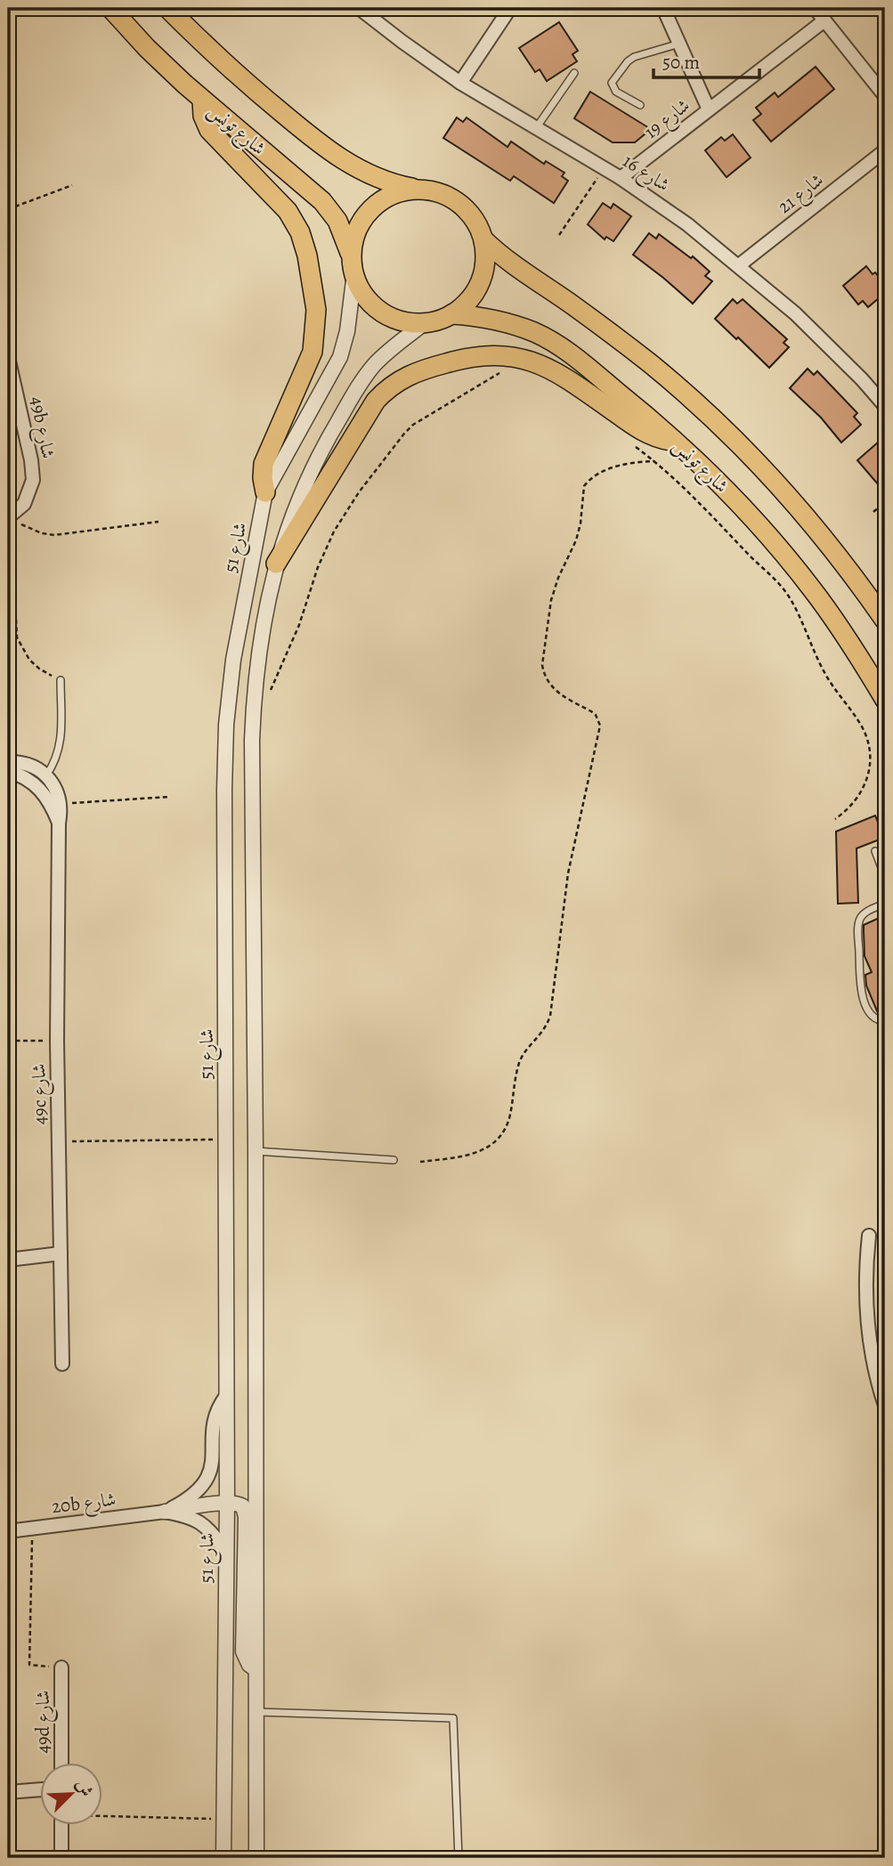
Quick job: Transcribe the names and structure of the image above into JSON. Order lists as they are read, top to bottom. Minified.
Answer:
{"streets":{"main road":["شارع تونس"],"street":["شارع 19","شارع 16","شارع 21","49b شارع","شارع 51","49c شارع","20b شارع","49d شارع"]},"crossings":[["شارع 19","شارع 16"],["شارع تونس","شارع 51"],["شارع 16","شارع 21"],["شارع 51","20b شارع"]],"scale_bar":"50 m","north":"top right"}
